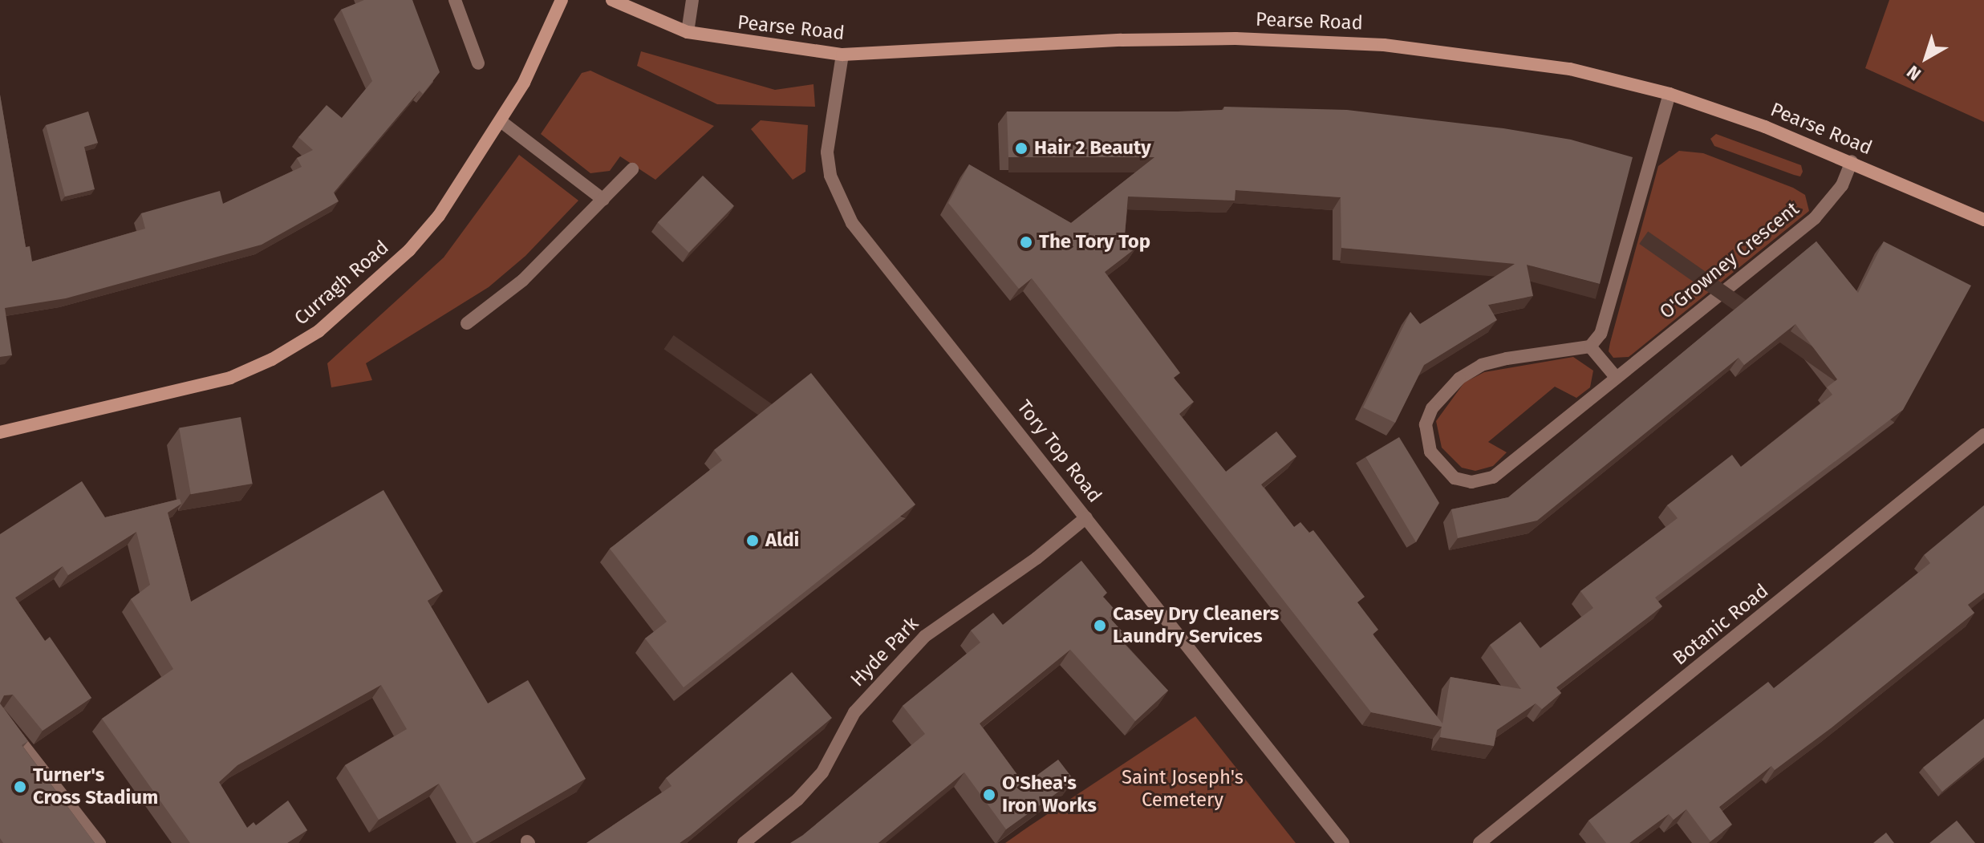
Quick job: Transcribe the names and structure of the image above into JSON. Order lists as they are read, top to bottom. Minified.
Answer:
{"streets":{"street":["Pearse Road","O'Growney Crescent","Curragh Road","Tory Top Road","Botanic Road","Hyde Park"]},"crossings":[["Pearse Road","O'Growney Crescent"],["Pearse Road","Tory Top Road"],["Tory Top Road","Hyde Park"]],"parks":["Saint Joseph's Cemetery"],"places":["Hair 2 Beauty","The Tory Top","Aldi","Casey Dry Cleaners Laundry Services","Turner's Cross Stadium","O'Shea's Iron Works"],"north":"bottom left"}
